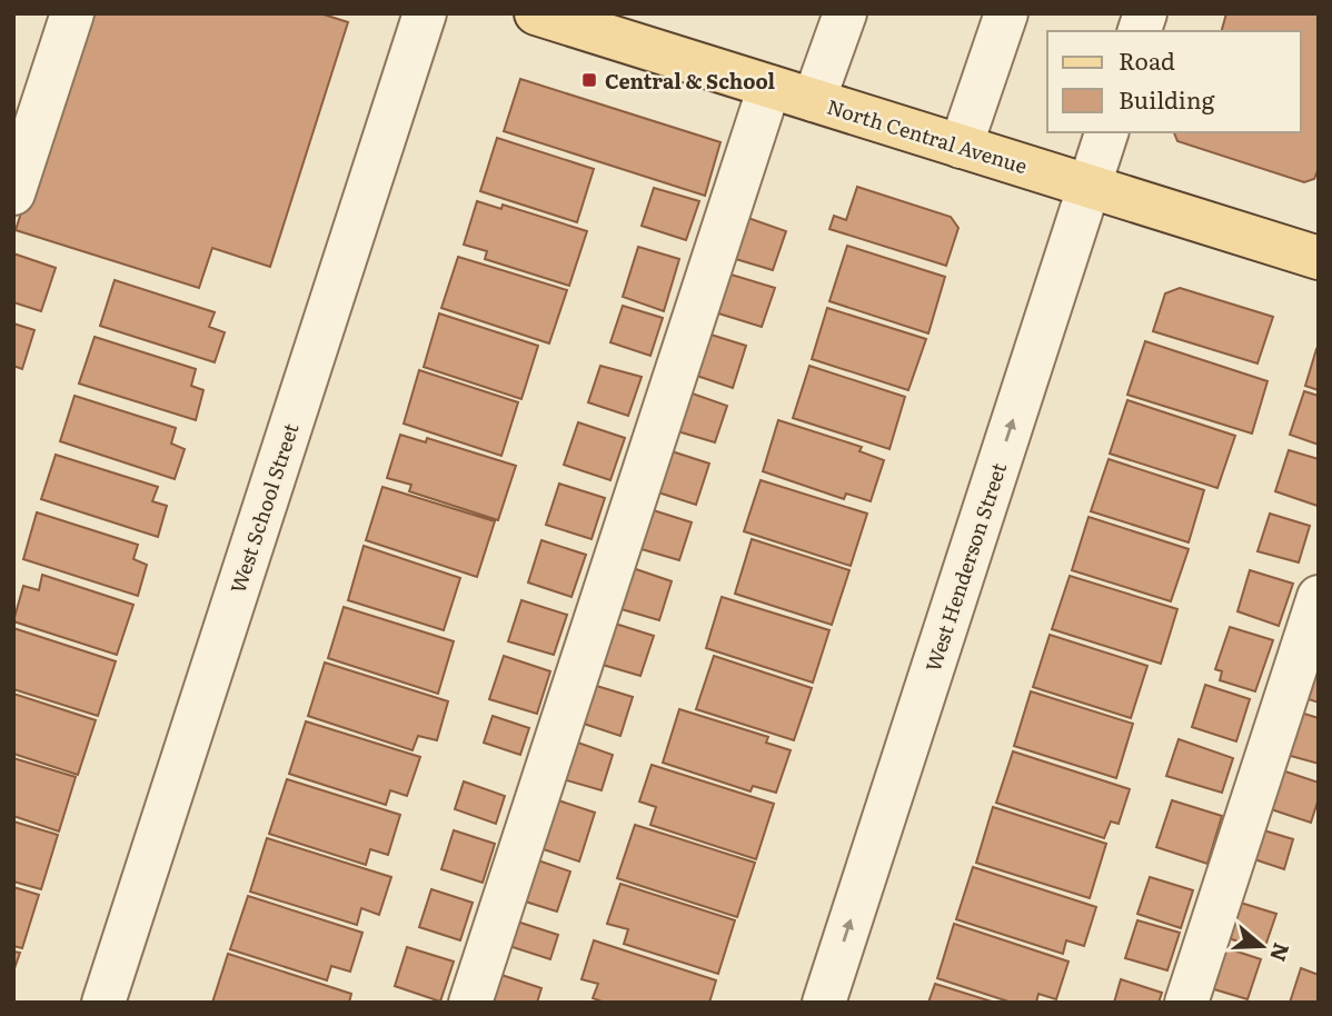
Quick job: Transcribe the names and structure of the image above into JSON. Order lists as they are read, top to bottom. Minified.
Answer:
{"streets":{"main road":["North Central Avenue"],"street":["West School Street","West Henderson Street"]},"crossings":[["North Central Avenue","West Henderson Street"]],"places":{"transit":["Central & School"]},"legend":["Road","Building"],"north":"right"}
